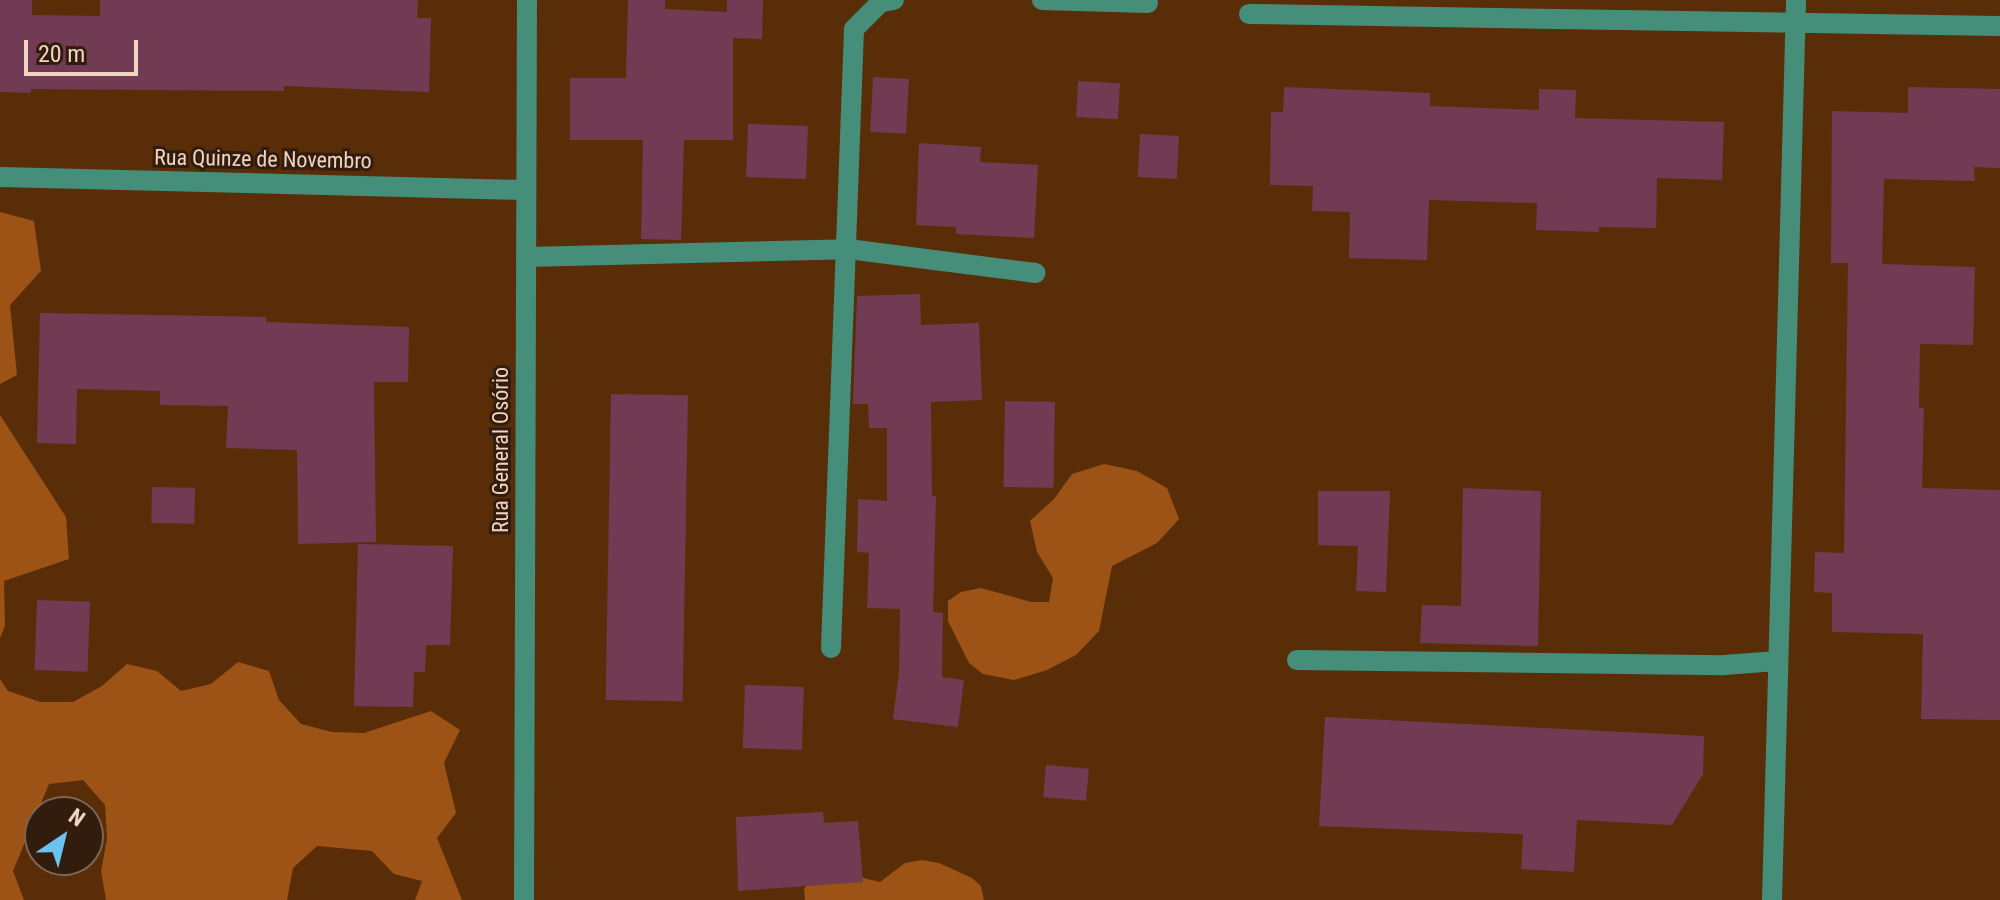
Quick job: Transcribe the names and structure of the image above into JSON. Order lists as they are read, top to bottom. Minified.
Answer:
{"streets":{"street":["Rua Quinze de Novembro","Rua General Osório"]},"crossings":[["Rua Quinze de Novembro","Rua General Osório"]],"scale_bar":"20 m","north":"top right"}
